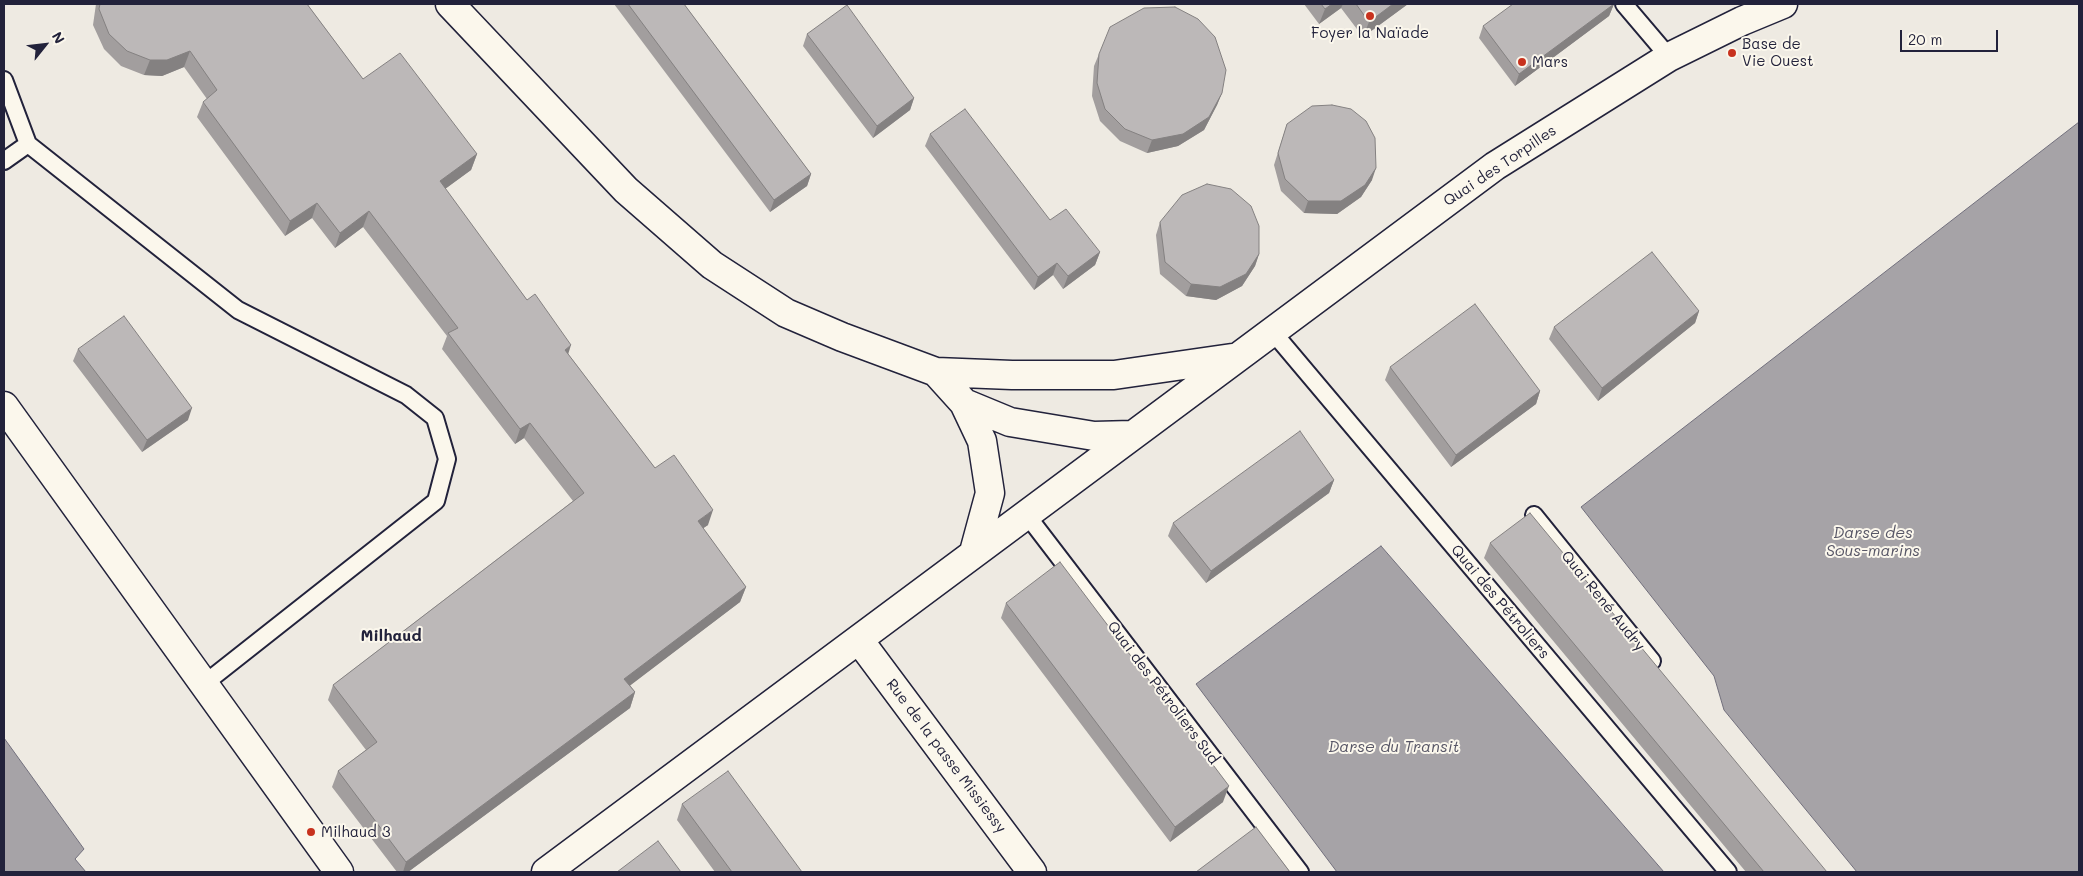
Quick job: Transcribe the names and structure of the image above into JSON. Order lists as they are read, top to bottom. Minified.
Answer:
{"streets":{"street":["Quai des Torpilles","Rue de la passe Missiessy"],"lane":["Quai René Audry","Quai des Pétroliers","Quai des Pétroliers Sud"]},"crossings":[["Quai des Torpilles","Quai des Pétroliers"],["Quai des Torpilles","Quai des Pétroliers Sud"],["Quai des Torpilles","Rue de la passe Missiessy"]],"districts":["Milhaud"],"water":["Darse des Sous-marins","Darse du Transit"],"places":["Foyer la Naïade","Base de Vie Ouest","Mars","Milhaud 3"],"scale_bar":"20 m","north":"top right"}
